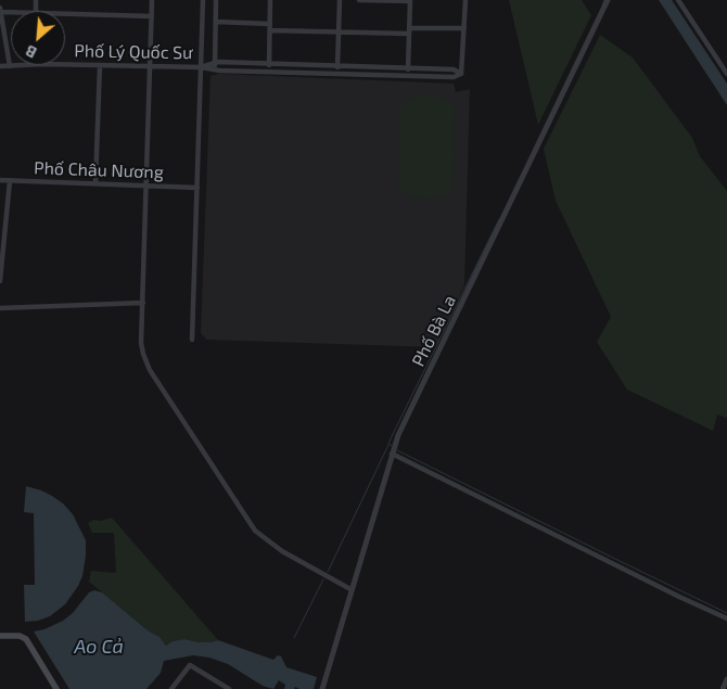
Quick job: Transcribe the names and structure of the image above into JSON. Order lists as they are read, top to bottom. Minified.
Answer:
{"streets":{"street":["Phố Lý Quốc Sư","Phố Châu Nương","Phố Bà La"]},"water":["Ao Cả"],"north":"bottom left"}
